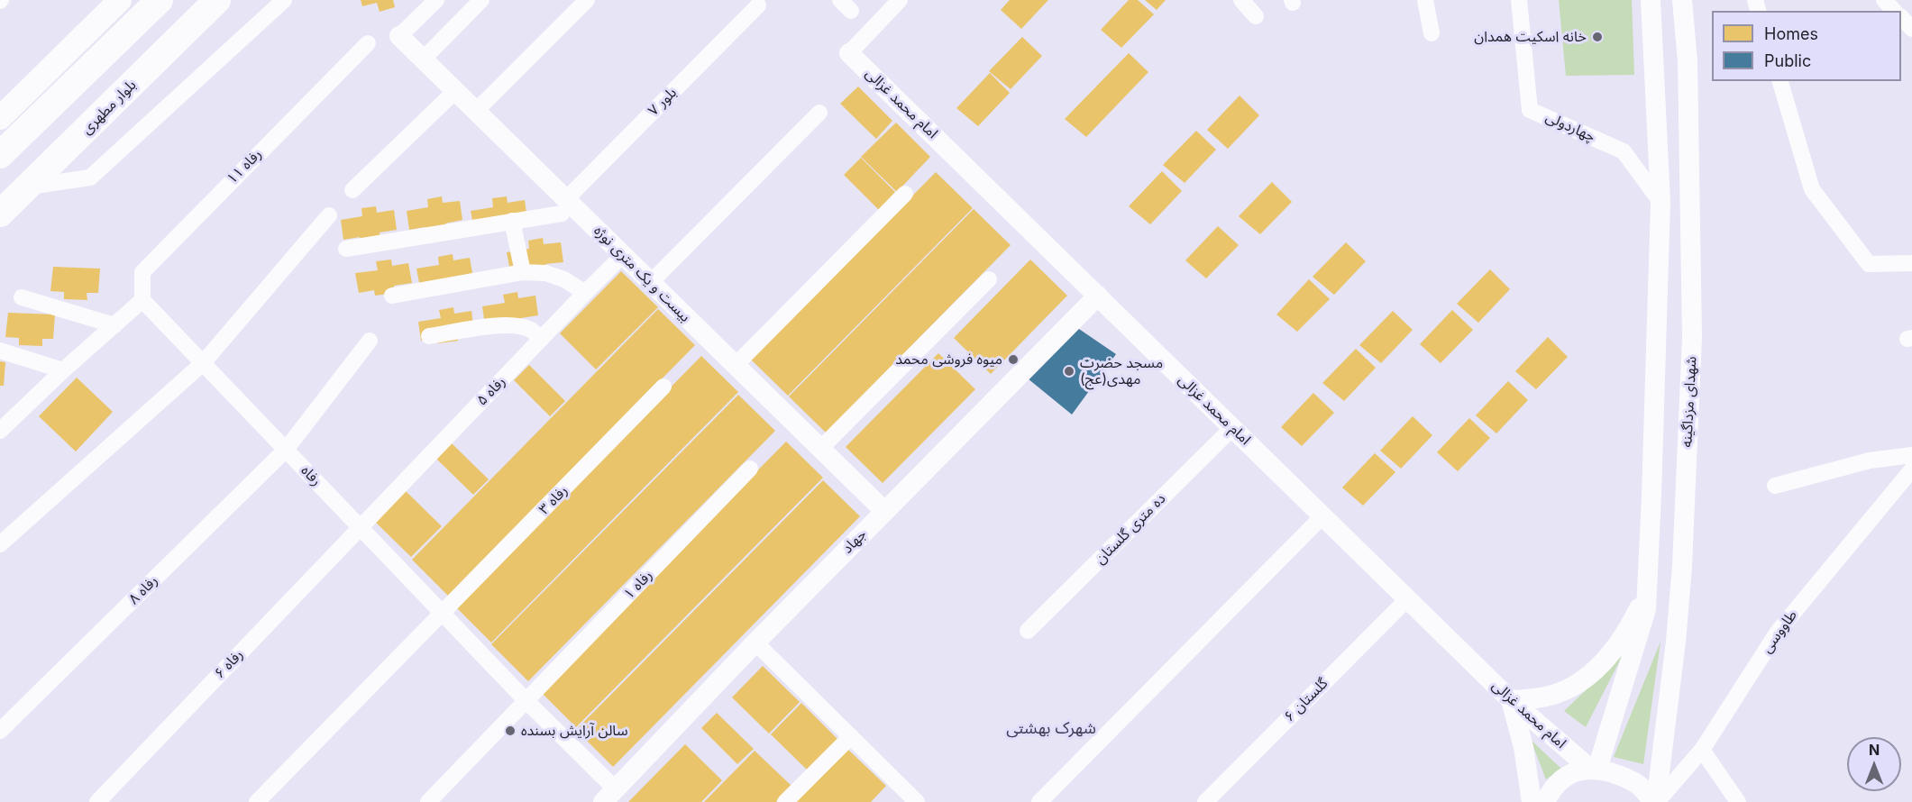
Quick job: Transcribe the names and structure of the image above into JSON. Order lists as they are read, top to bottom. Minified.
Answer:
{"streets":{"highway":["بلوار مطهری"],"street":["بلور ۷","امام محمد غزالی","چهاردولی","رفاه ۱۱","بیست و یک متری نوژه","رفاه ۵","شهدای مزداگینه","رفاه","رفاه ۳","ده متری گلستان","جهاد","رفاه ۱","رفاه ۸","طاووسی","رفاه ۶","گلستان ۶"]},"crossings":[["بلور ۷","بیست و یک متری نوژه"],["امام محمد غزالی","ده متری گلستان"],["امام محمد غزالی","جهاد"],["امام محمد غزالی","گلستان ۶"],["رفاه ۱۱","رفاه"],["بیست و یک متری نوژه","رفاه ۵"],["بیست و یک متری نوژه","جهاد"],["رفاه ۵","رفاه"],["رفاه ۵","رفاه ۶"],["شهدای مزداگینه","طاووسی"],["رفاه","رفاه ۳"],["رفاه","جهاد"],["رفاه","رفاه ۱"],["رفاه","رفاه ۸"],["رفاه","رفاه ۶"]],"districts":["شهرک بهشتی"],"places":["خانه اسكيت همدان","میوه فروشی محمد","مسجد حضرت مهدی(عج)","سالن آرایش بسنده"],"legend":["Homes","Public"],"north":"top"}
